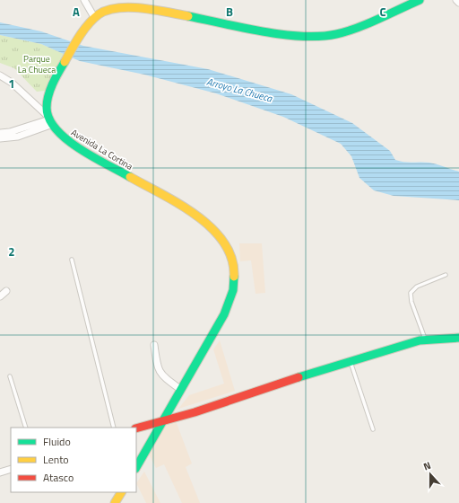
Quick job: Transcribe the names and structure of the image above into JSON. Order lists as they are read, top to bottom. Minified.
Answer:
{"streets":{"main road":["Avenida La Cortina"]},"water":["Arroyo La Chueca"],"parks":["Parque La Chueca"],"legend":["Fluido","Lento","Atasco"],"north":"top","grid":{"columns":["A","B","C"],"rows":["1","2"]}}
